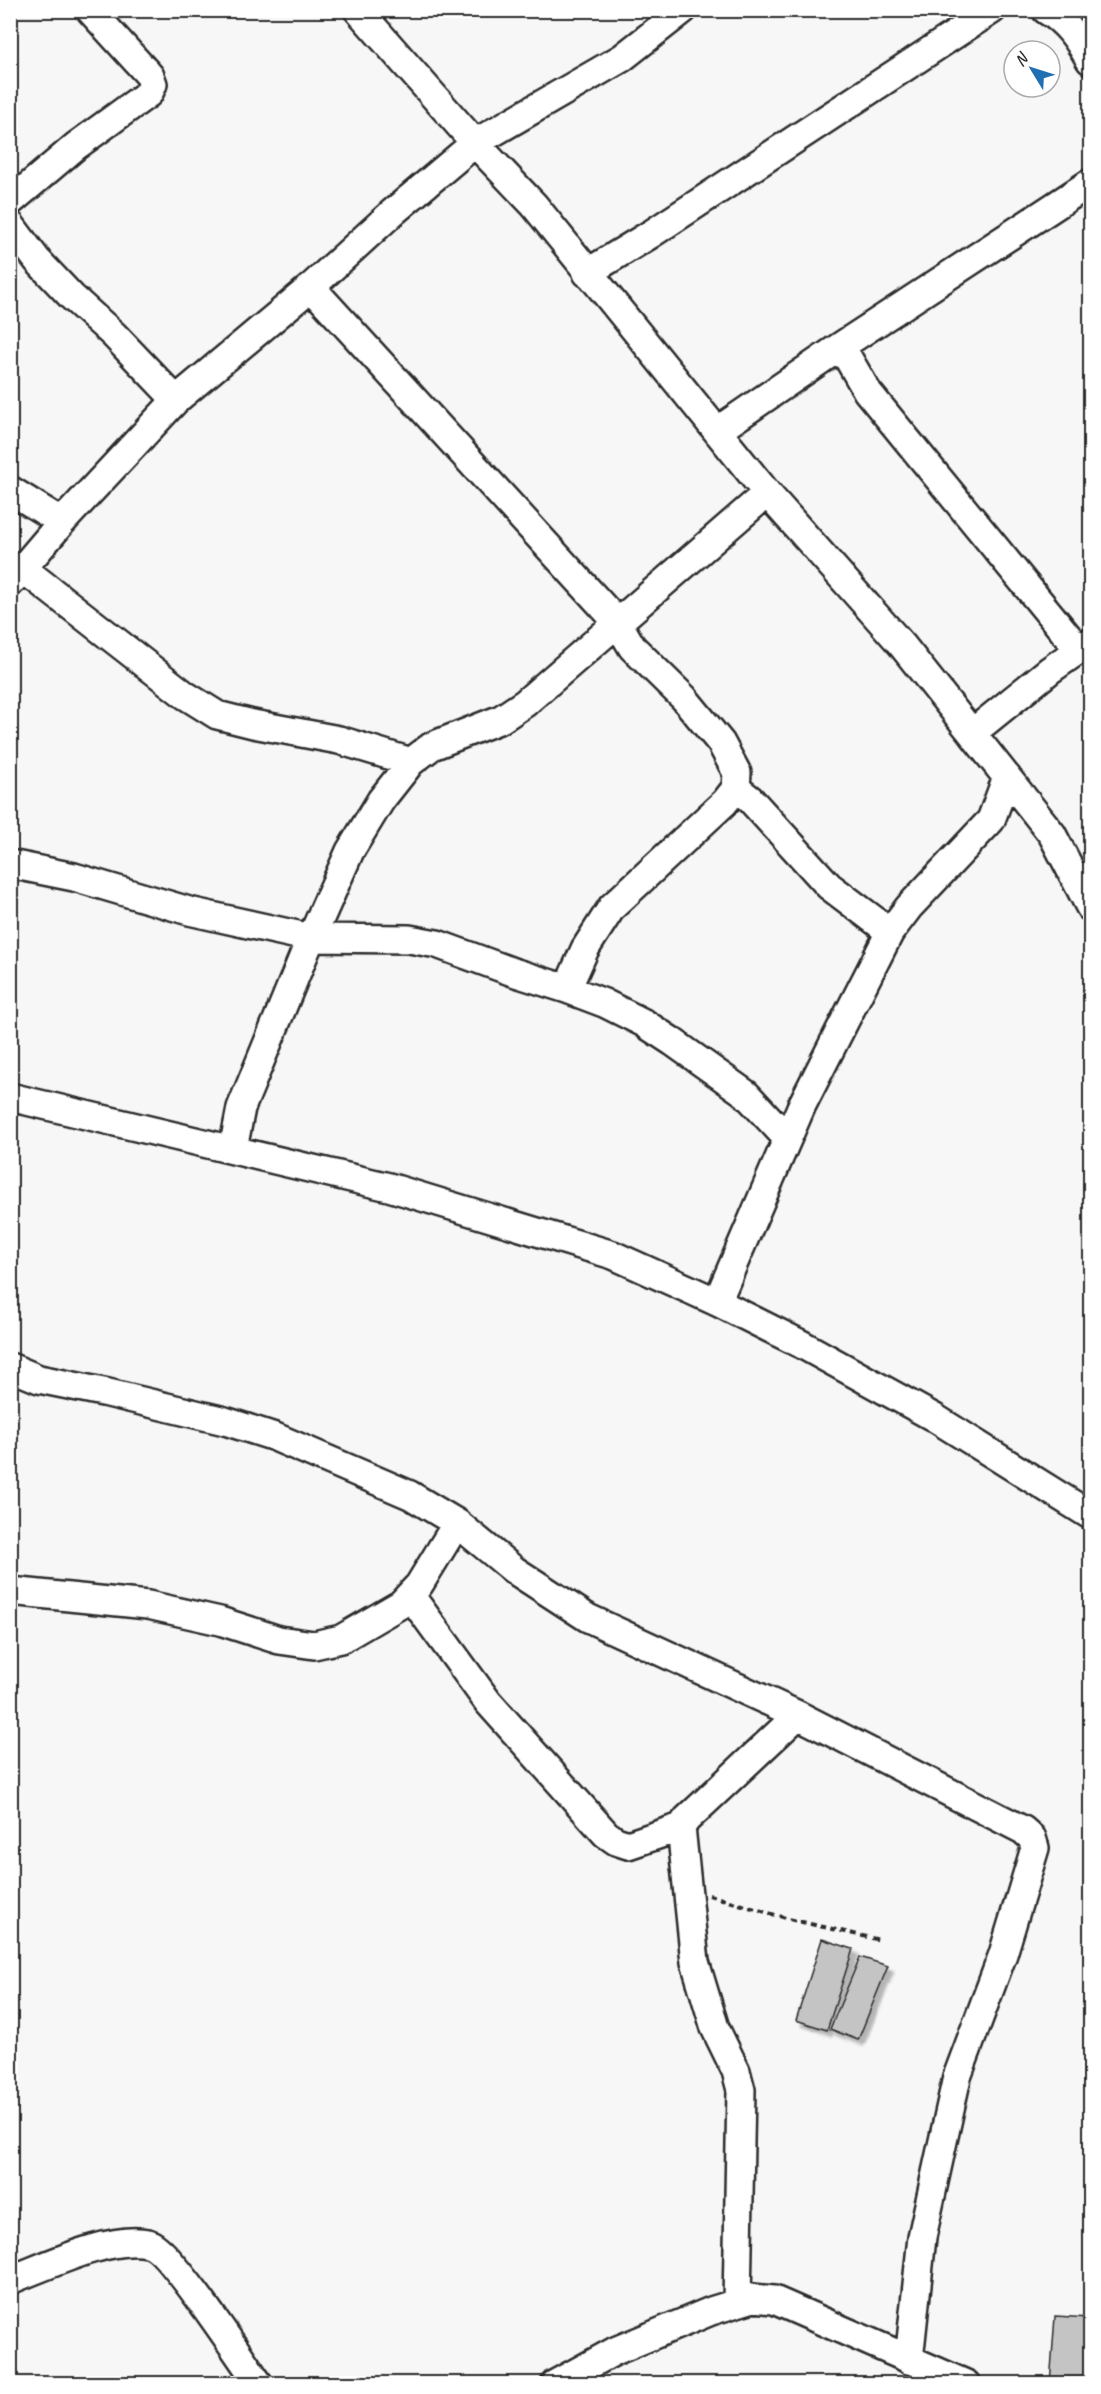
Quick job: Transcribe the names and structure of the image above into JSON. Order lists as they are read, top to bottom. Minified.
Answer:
{"north":"top left"}
